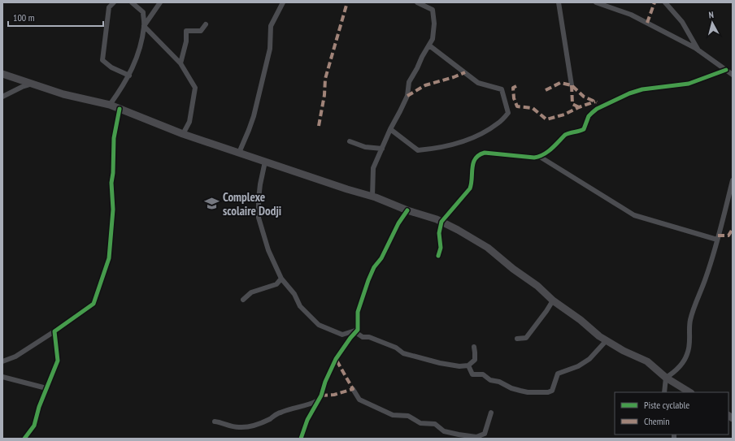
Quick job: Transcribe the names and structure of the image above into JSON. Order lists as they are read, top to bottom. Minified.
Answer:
{"places":{"school or university":["Complexe scolaire Dodji"]},"legend":["Piste cyclable","Chemin"],"scale_bar":"100 m","north":"top"}
